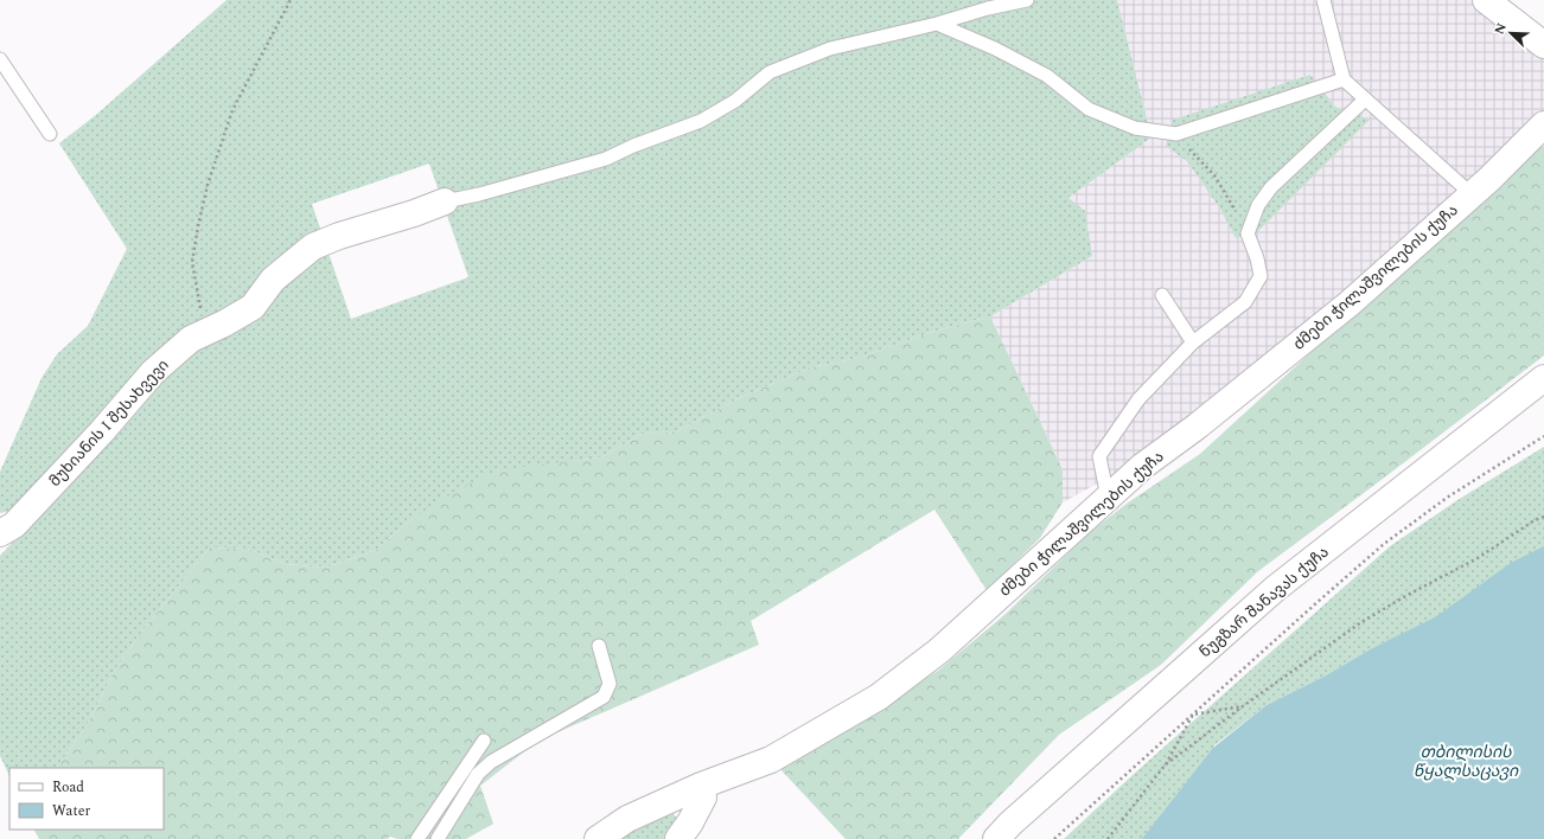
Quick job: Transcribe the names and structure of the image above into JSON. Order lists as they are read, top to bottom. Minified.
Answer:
{"streets":{"street":["ძმები ჭილაშვილების ქუჩა","მუხიანის I შესახვევი","ნუგზარ შანავას ქუჩა"]},"water":["თბილისის წყალსაცავი"],"legend":["Road","Water"],"north":"top left"}
